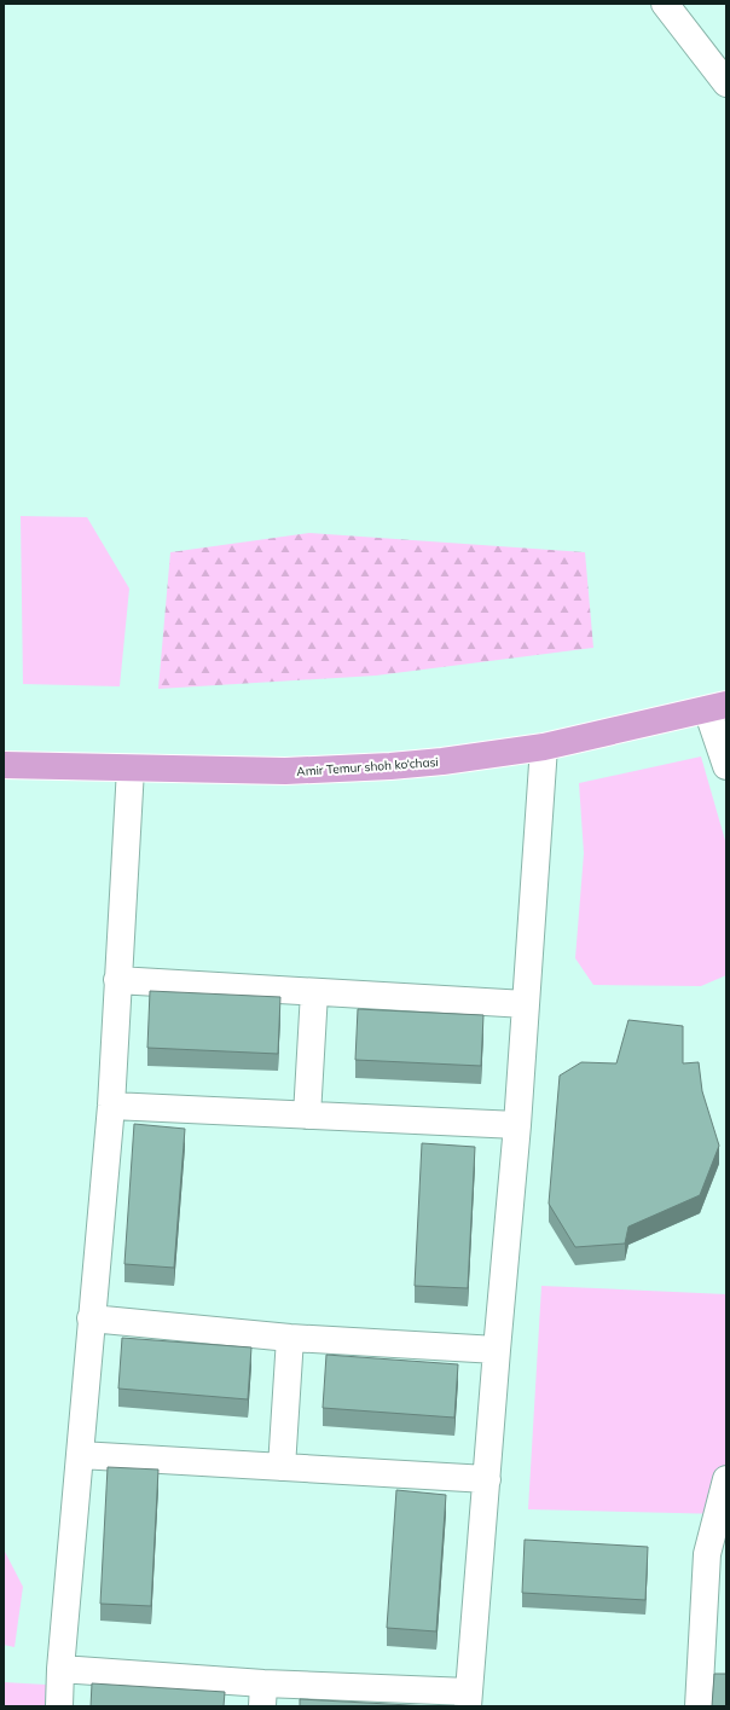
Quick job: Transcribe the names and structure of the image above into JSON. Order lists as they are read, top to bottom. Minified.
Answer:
{"streets":{"main road":["Amir Temur shoh ko‘chasi"]}}
